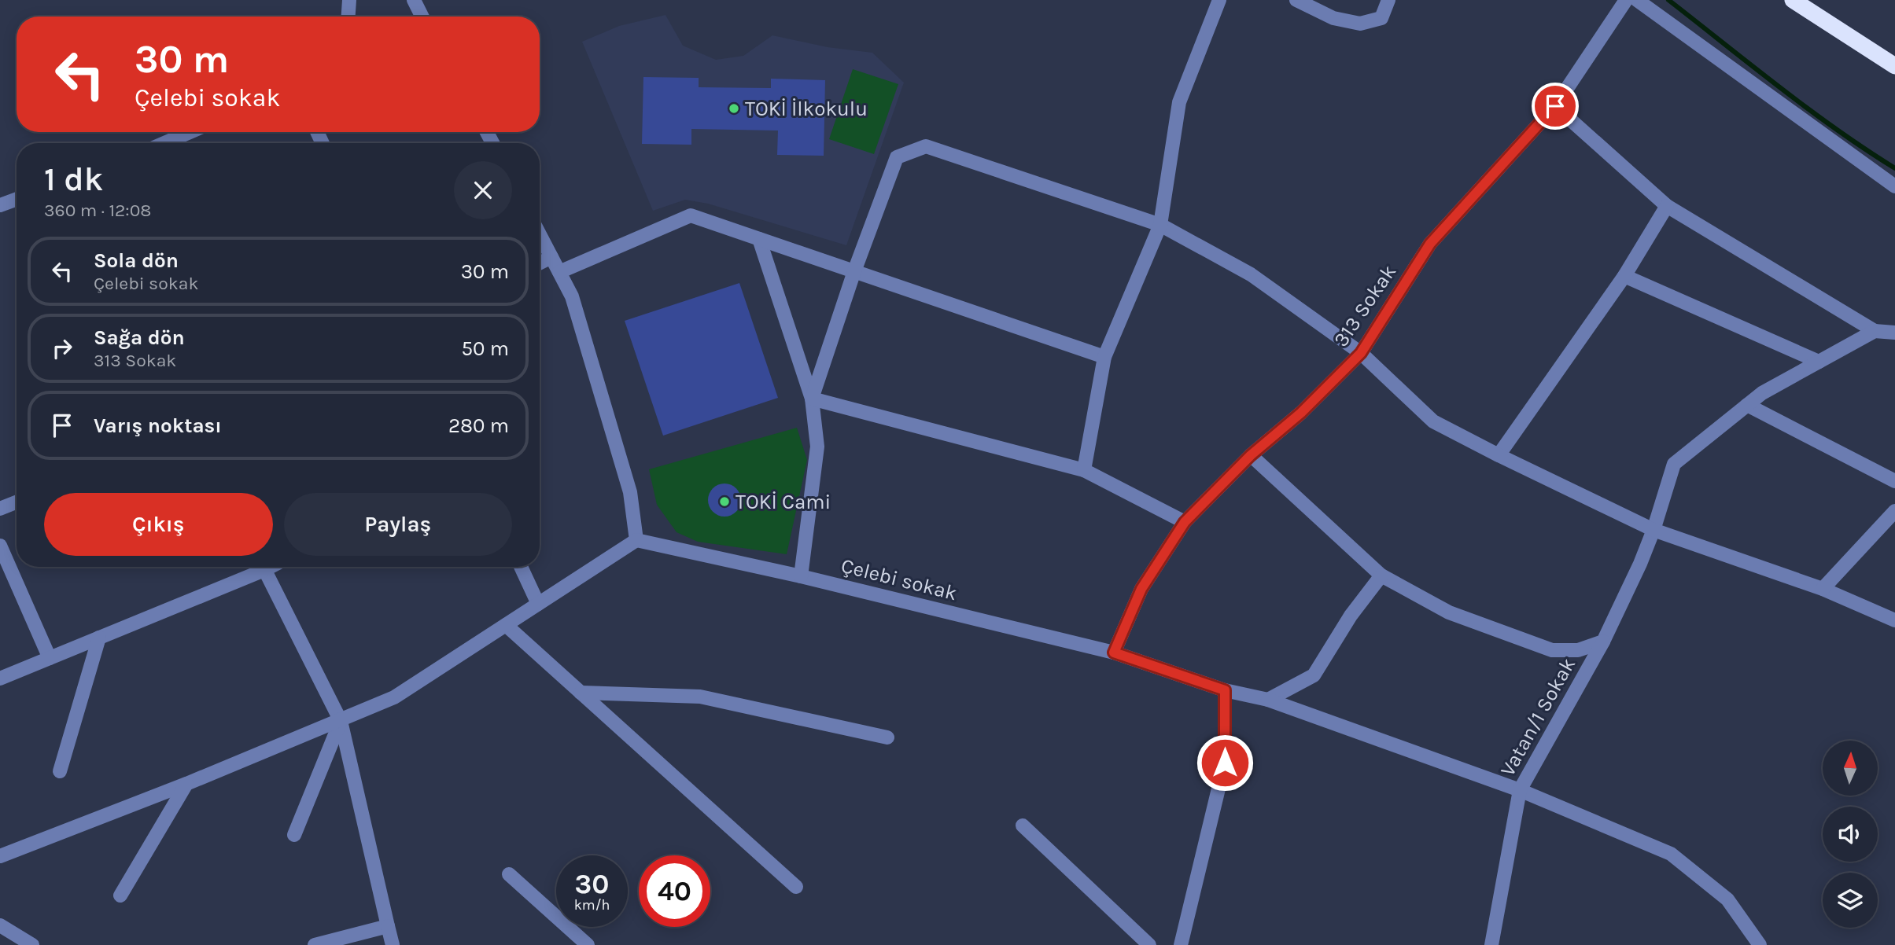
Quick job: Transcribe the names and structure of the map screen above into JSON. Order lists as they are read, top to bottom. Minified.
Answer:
{"streets":{"street":["313 Sokak","Çelebi sokak","Vatan/1 Sokak"]},"crossings":[["313 Sokak","Çelebi sokak"],["Çelebi sokak","Vatan/1 Sokak"]],"places":["TOKİ İlkokulu","TOKİ Cami"],"north":"top","page":{"turn":["30 m","Çelebi sokak"],"heading":["1 dk","360 m · 12:08"],"list":[{"name":"Sola dön","note":"Çelebi sokak","value":"30 m"},{"name":"Sağa dön","note":"313 Sokak","value":"50 m"},{"name":"Varış noktası","value":"280 m"}],"buttons":["Çıkış","Paylaş"],"speed":"30 km/h","limit":"40"}}
